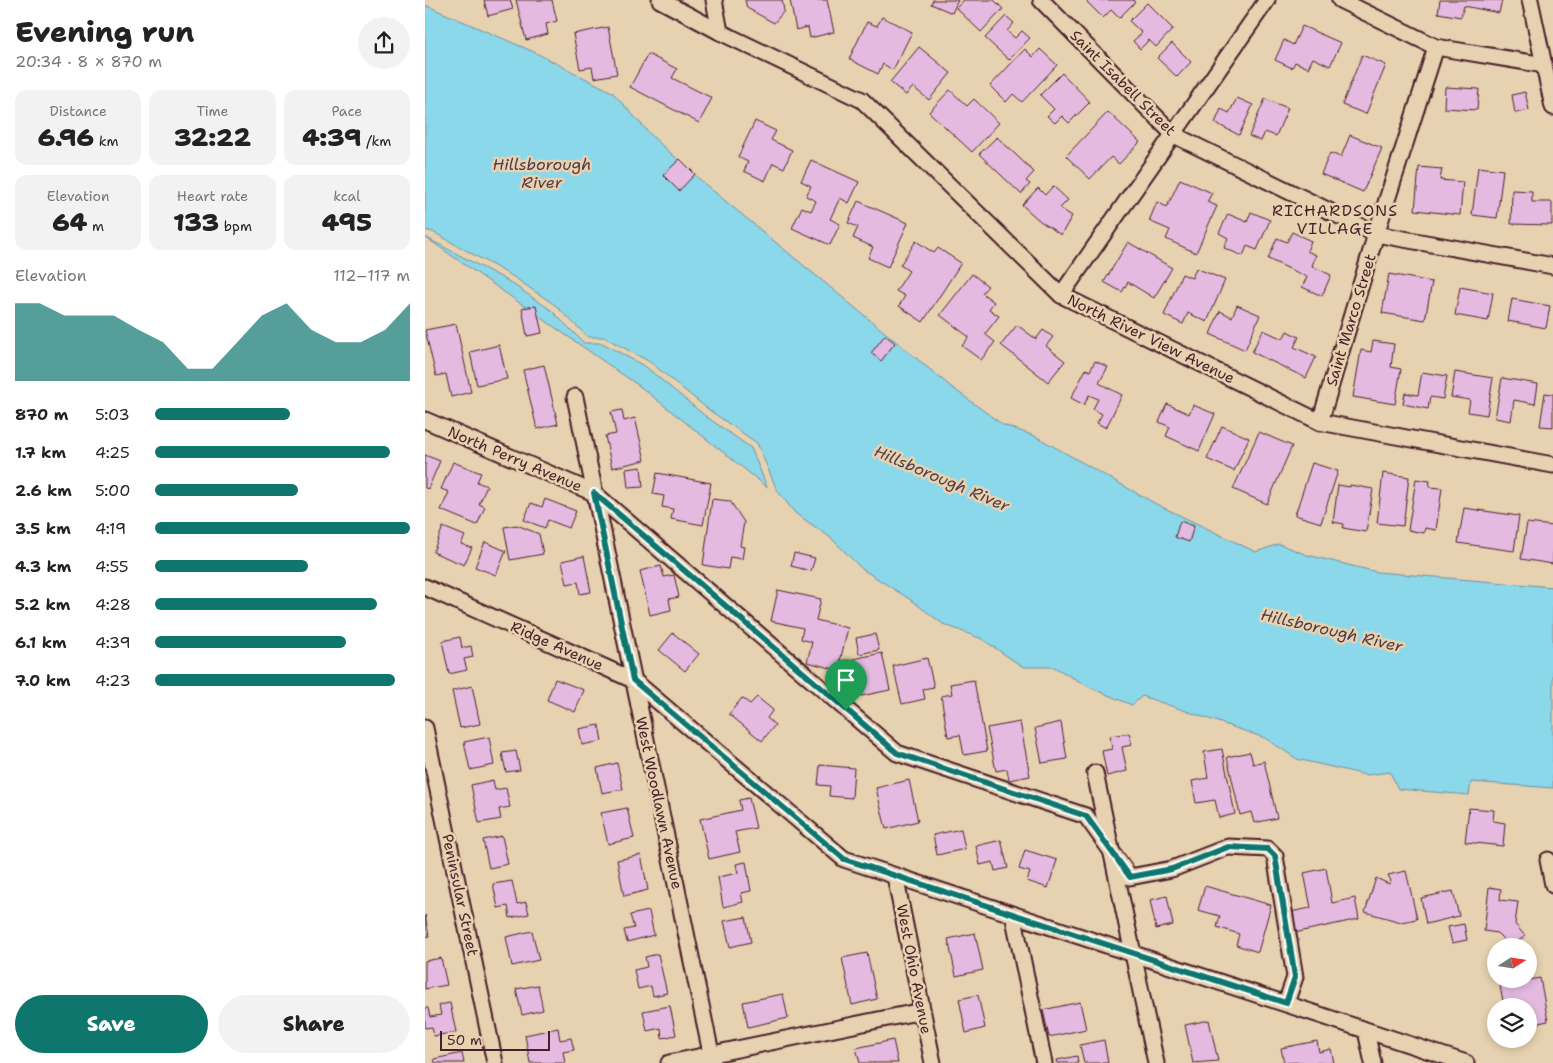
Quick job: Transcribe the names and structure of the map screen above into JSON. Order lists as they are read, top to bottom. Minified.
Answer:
{"streets":{"street":["Saint Isabell Street","Saint Marco Street","North River View Avenue","North Perry Avenue","Ridge Avenue","West Woodlawn Avenue","Peninsular Street","West Ohio Avenue"]},"crossings":[["Saint Isabell Street","Saint Marco Street"],["Saint Marco Street","North River View Avenue"],["North Perry Avenue","Ridge Avenue"],["North Perry Avenue","West Woodlawn Avenue"],["Ridge Avenue","West Woodlawn Avenue"],["Ridge Avenue","West Ohio Avenue"]],"districts":["RICHARDSONS VILLAGE"],"water":["Hillsborough River"],"scale_bar":"50 m","north":"right","page":{"heading":["Evening run","20:34 · 8 × 870 m"],"stats":[["Distance","6.96 km"],["Time","32:22"],["Pace","4:39 /km"],["Elevation","64 m"],["Heart rate","133 bpm"],["kcal","495"]],"chart":["Elevation","112–117 m"],"list":[{"name":"870 m","note":"5:03"},{"name":"1.7 km","note":"4:25"},{"name":"2.6 km","note":"5:00"},{"name":"3.5 km","note":"4:19"},{"name":"4.3 km","note":"4:55"},{"name":"5.2 km","note":"4:28"},{"name":"6.1 km","note":"4:39"},{"name":"7.0 km","note":"4:23"}],"buttons":["Save","Share"],"scale":"50 m"}}
